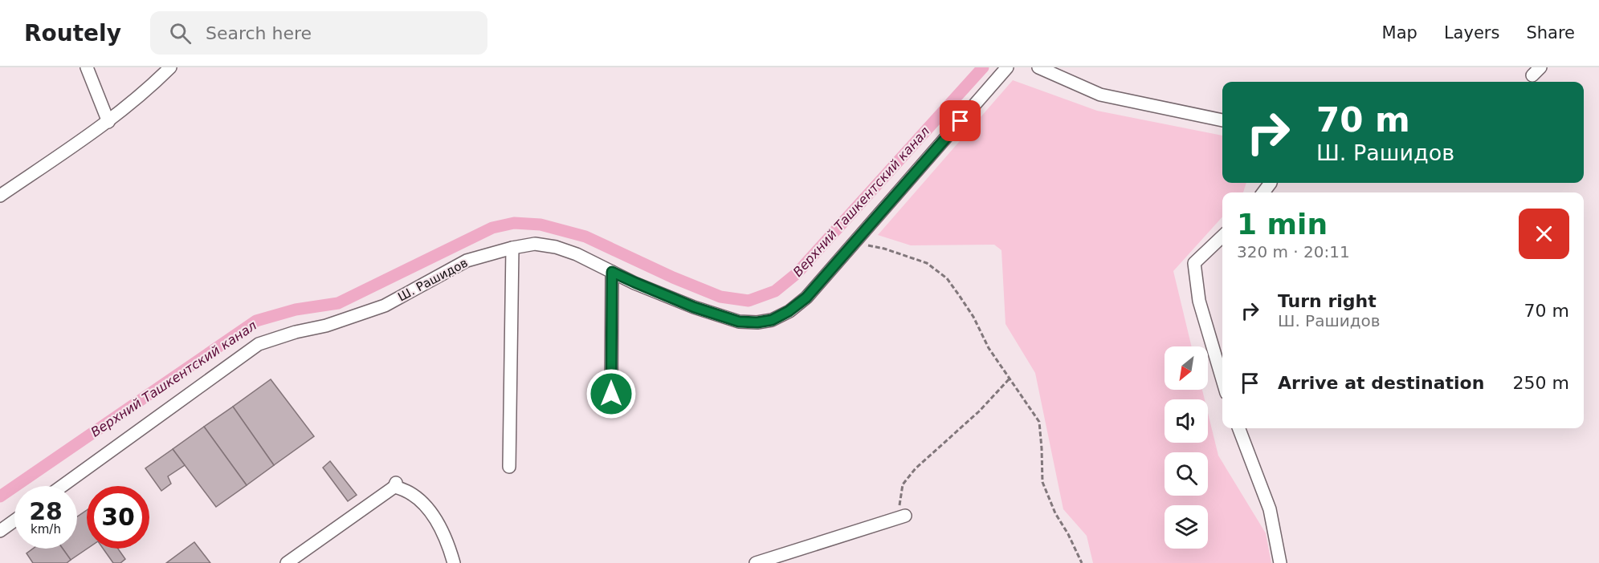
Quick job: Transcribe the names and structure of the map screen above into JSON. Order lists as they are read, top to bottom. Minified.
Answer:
{"streets":{"street":["Ш. Рашидов"]},"water":["Верхний Ташкентский канал"],"north":"bottom left","page":{"header":"Routely","search":"Search here","nav":["Map","Layers","Share"],"turn":["70 m","Ш. Рашидов"],"heading":["1 min","320 m · 20:11"],"list":[{"name":"Turn right","note":"Ш. Рашидов","value":"70 m"},{"name":"Arrive at destination","value":"250 m"}],"speed":"28 km/h","limit":"30"}}
